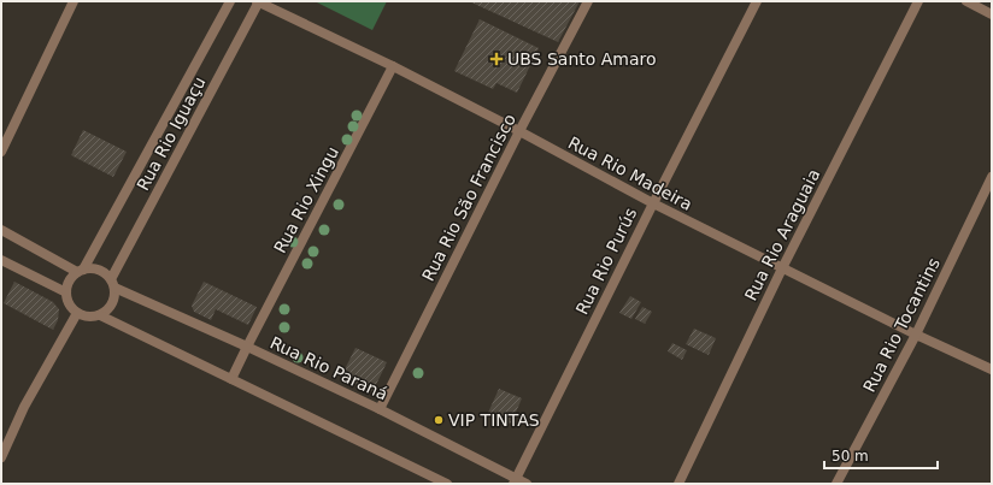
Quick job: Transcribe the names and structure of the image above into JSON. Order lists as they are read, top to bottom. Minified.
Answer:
{"streets":{"street":["Rua Rio Iguaçu","Rua Rio Madeira","Rua Rio São Francisco","Rua Rio Xingu","Rua Rio Araguaia","Rua Rio Purús","Rua Rio Tocantins","Rua Rio Paraná"]},"crossings":[["Rua Rio Iguaçu","Rua Rio Madeira"],["Rua Rio Iguaçu","Rua Rio Paraná"],["Rua Rio Madeira","Rua Rio São Francisco"],["Rua Rio Madeira","Rua Rio Xingu"],["Rua Rio Madeira","Rua Rio Araguaia"],["Rua Rio Madeira","Rua Rio Purús"],["Rua Rio Madeira","Rua Rio Tocantins"],["Rua Rio São Francisco","Rua Rio Paraná"],["Rua Rio Xingu","Rua Rio Paraná"],["Rua Rio Purús","Rua Rio Paraná"]],"places":{"health":["UBS Santo Amaro"],"other":["VIP TINTAS"]},"scale_bar":"50 m"}
